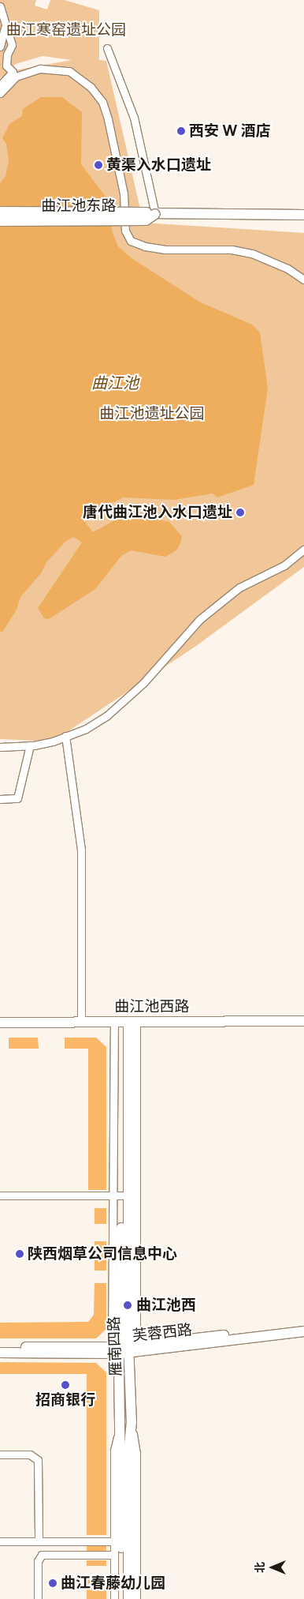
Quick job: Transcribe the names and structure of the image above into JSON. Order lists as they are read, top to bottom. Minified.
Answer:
{"streets":{"main road":["曲江池东路","曲江池西路","芙蓉西路","雁南四路"]},"crossings":[["曲江池西路","雁南四路"],["芙蓉西路","雁南四路"]],"water":["曲江池"],"parks":["曲江寒窑遗址公园","曲江池遗址公园"],"places":["西安 W 酒店","黄渠入水口遗址","唐代曲江池入水口遗址","陕西烟草公司信息中心","曲江池西","招商银行","曲江春藤幼儿园"],"north":"left"}
